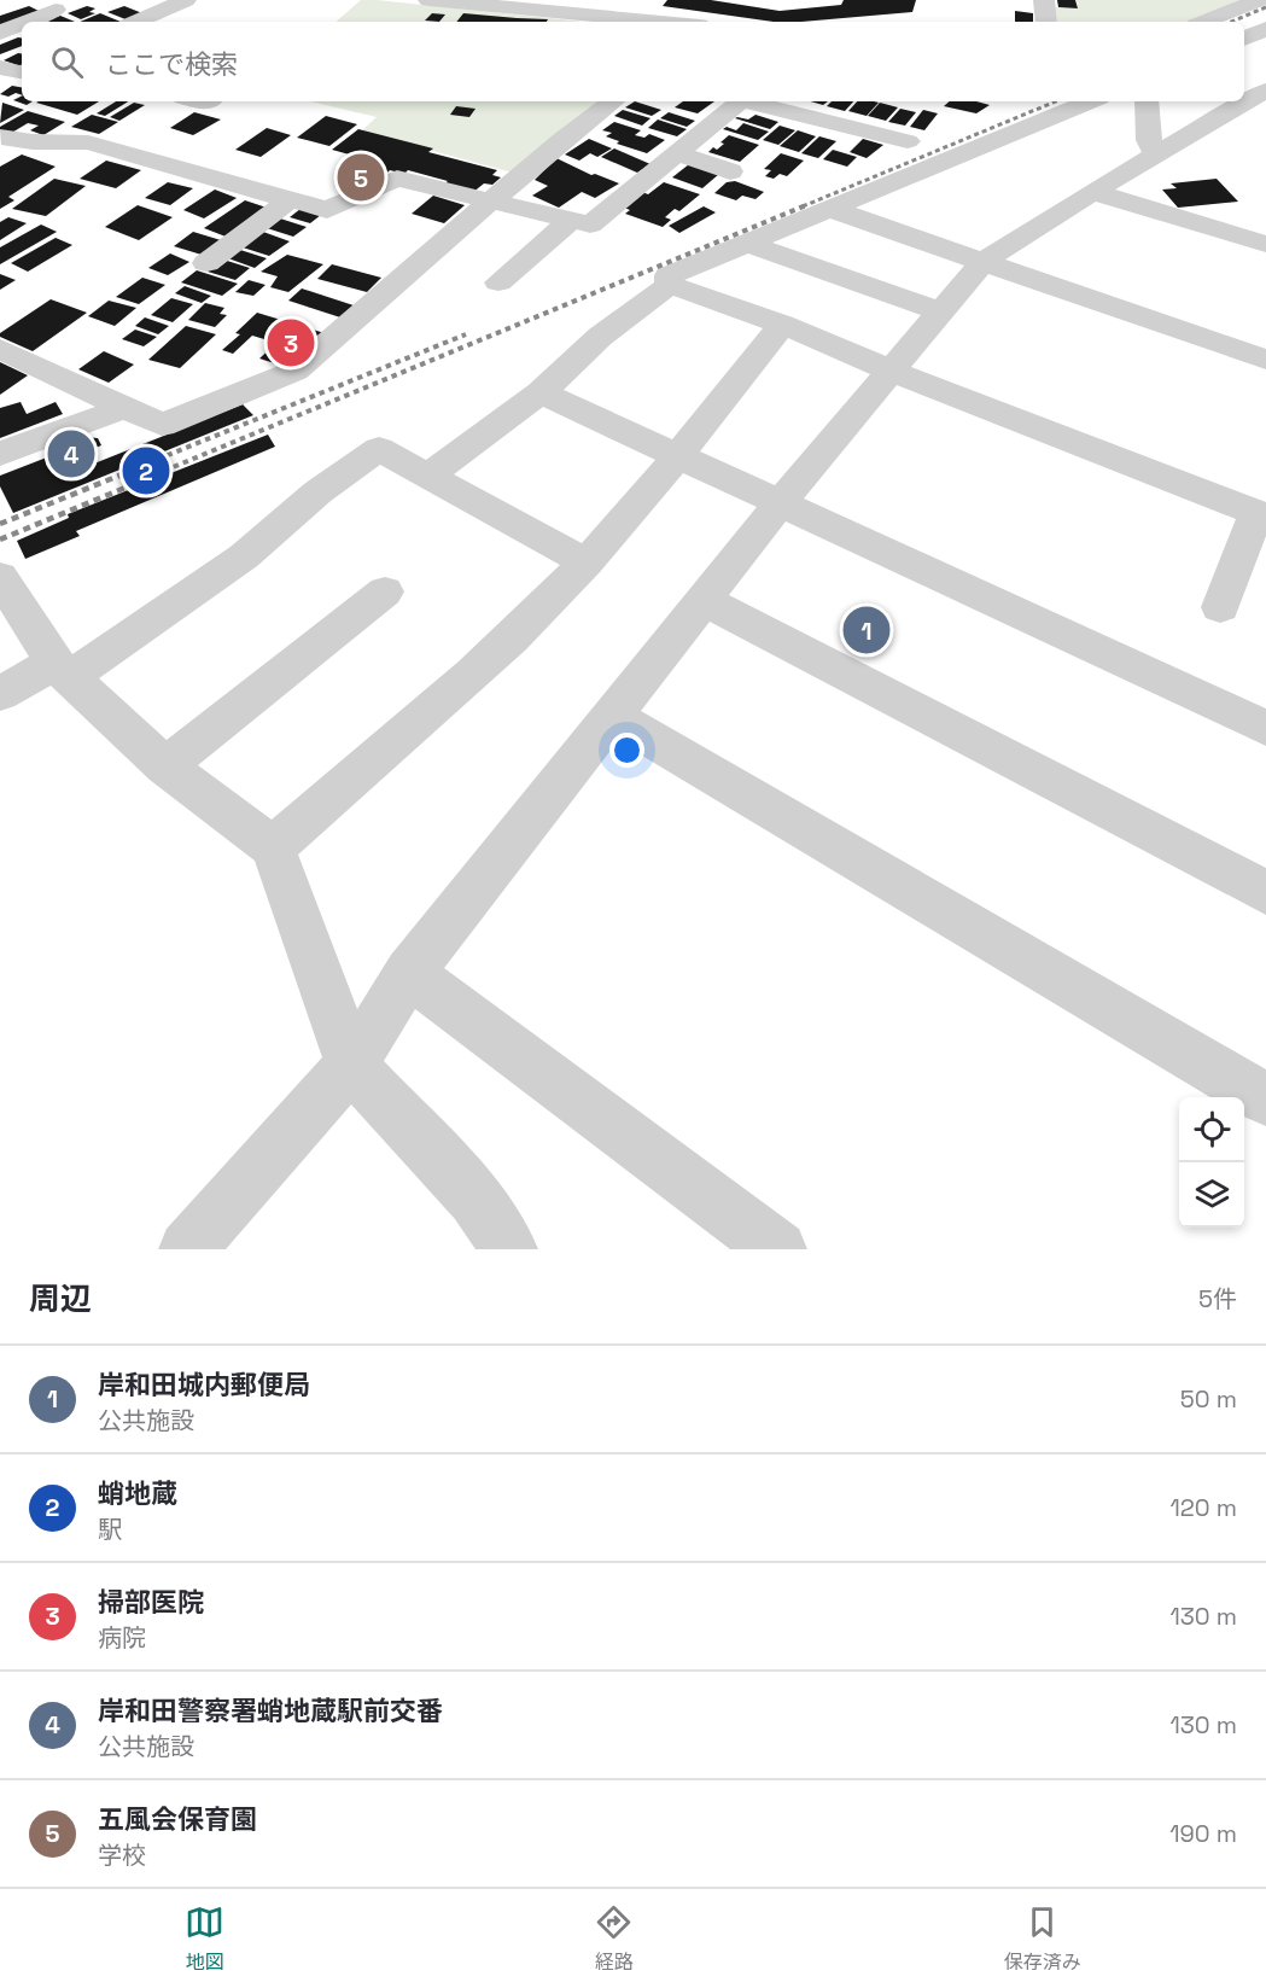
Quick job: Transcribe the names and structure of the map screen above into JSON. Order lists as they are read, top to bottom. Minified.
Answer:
{"page":{"search":"ここで検索","pins":["5","3","4","2","1"],"heading":["周辺","5件"],"list":[{"mark":"1","name":"岸和田城内郵便局","note":"公共施設","value":"50 m"},{"mark":"2","name":"蛸地蔵","note":"駅","value":"120 m"},{"mark":"3","name":"掃部医院","note":"病院","value":"130 m"},{"mark":"4","name":"岸和田警察署蛸地蔵駅前交番","note":"公共施設","value":"130 m"},{"mark":"5","name":"五風会保育園","note":"学校","value":"190 m"}],"nav":["地図","経路","保存済み"]}}
